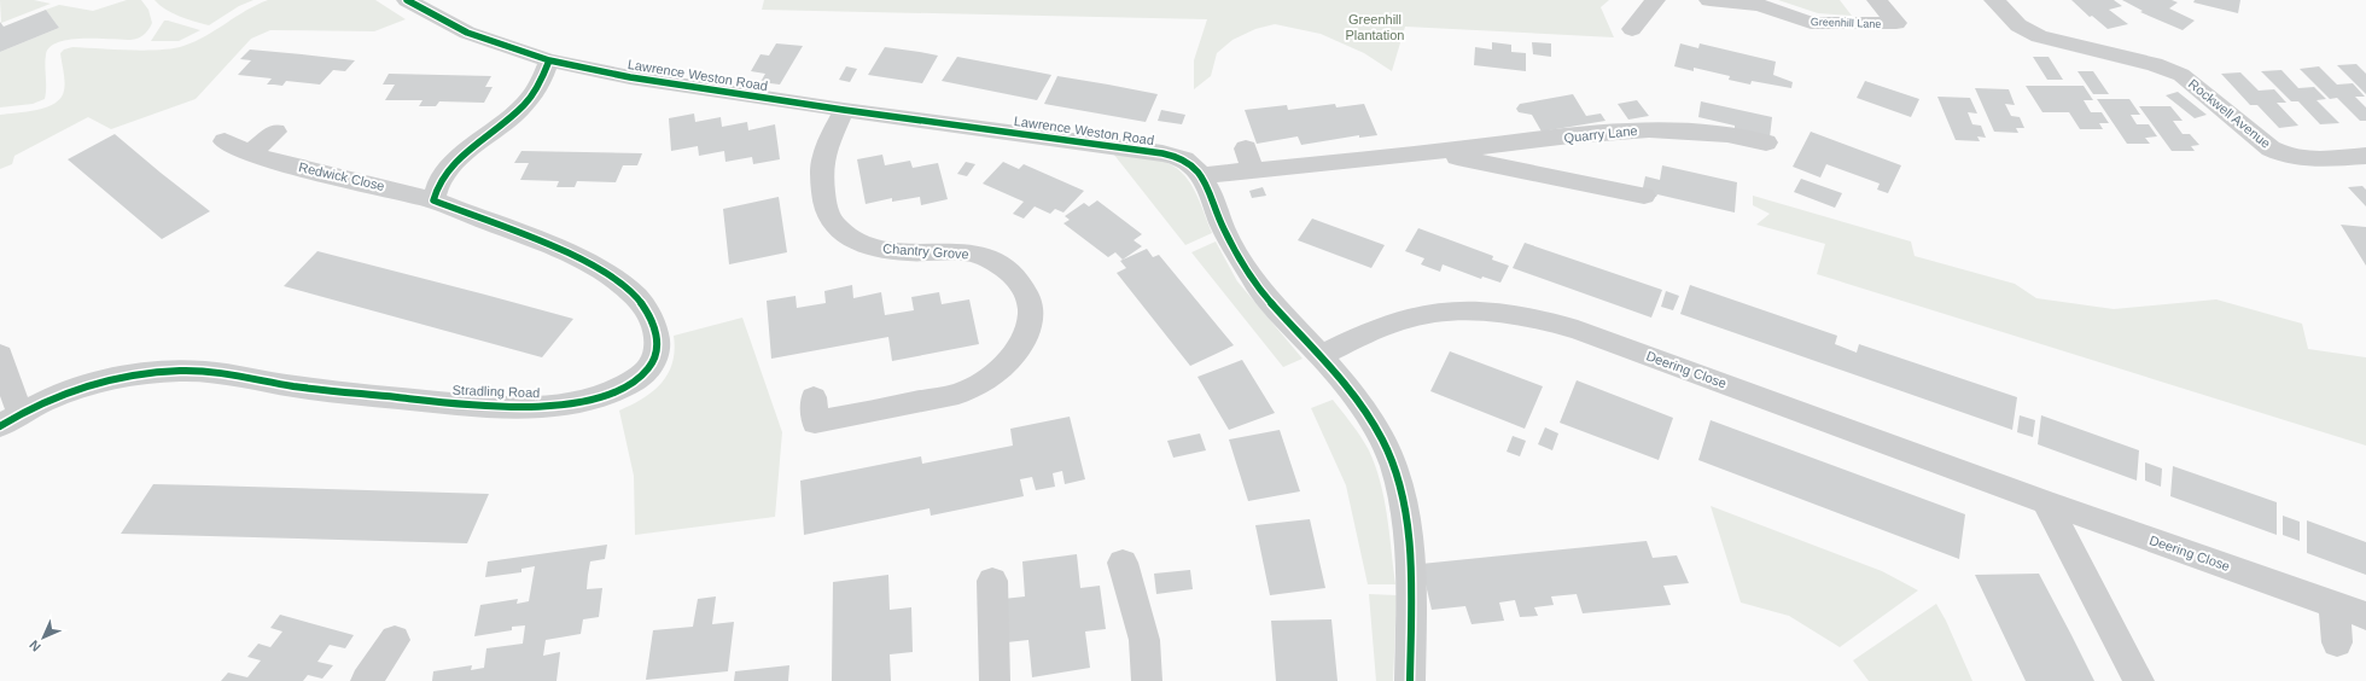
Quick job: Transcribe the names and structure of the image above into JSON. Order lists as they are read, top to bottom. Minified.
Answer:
{"streets":{"street":["Greenhill Lane","Lawrence Weston Road","Rockwell Avenue","Quarry Lane","Redwick Close","Chantry Grove","Deering Close","Stradling Road"]},"crossings":[["Lawrence Weston Road","Quarry Lane"],["Lawrence Weston Road","Chantry Grove"],["Redwick Close","Stradling Road"]],"parks":["Greenhill Plantation"],"north":"bottom left"}
